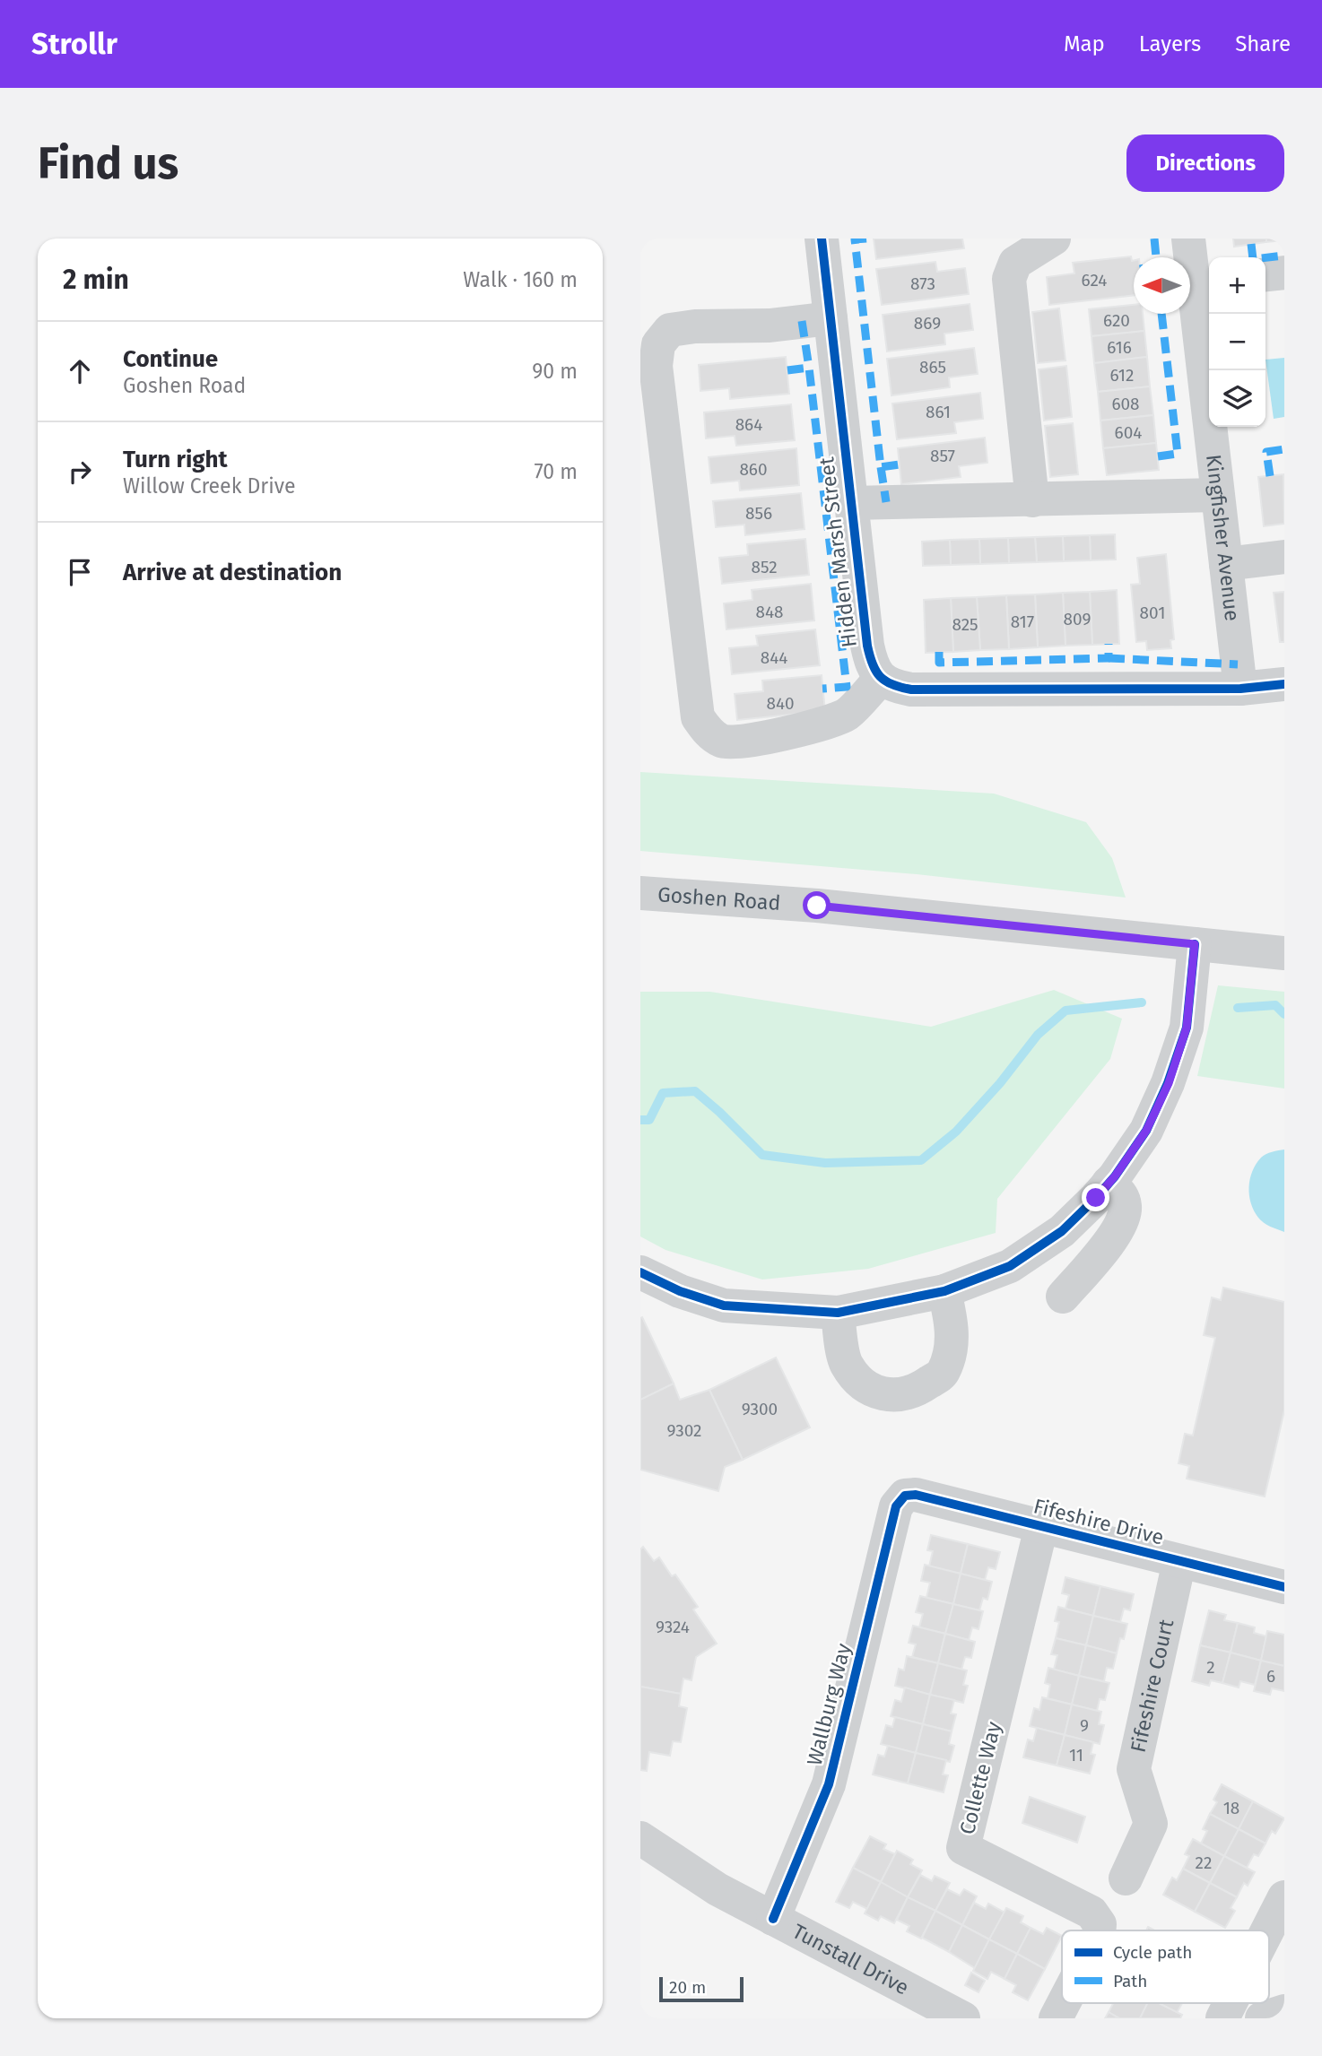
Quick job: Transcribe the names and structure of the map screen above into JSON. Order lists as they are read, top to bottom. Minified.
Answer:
{"streets":{"street":["Kingfisher Avenue","Hidden Marsh Street","Goshen Road","Fifeshire Drive","Fifeshire Court","Wallburg Way","Collette Way","Tunstall Drive"]},"crossings":[["Fifeshire Drive","Fifeshire Court"],["Fifeshire Drive","Wallburg Way"],["Fifeshire Drive","Collette Way"],["Wallburg Way","Tunstall Drive"]],"house_numbers":["624","873","620","869","616","865","612","608","861","864","604","857","860","856","852","848","801","809","817","825","844","840","9300","9302","9324","2","6","9","11","18","22"],"legend":["Cycle path","Path"],"scale_bar":"20 m","north":"left","page":{"header":"Strollr","nav":["Map","Layers","Share"],"buttons":"Directions","title":"Find us","heading":["2 min","Walk · 160 m"],"map_buttons":["+","−"],"list":[["Continue","Goshen Road","90 m"],["Turn right","Willow Creek Drive","70 m"],"Arrive at destination"],"scale":"20 m"}}
